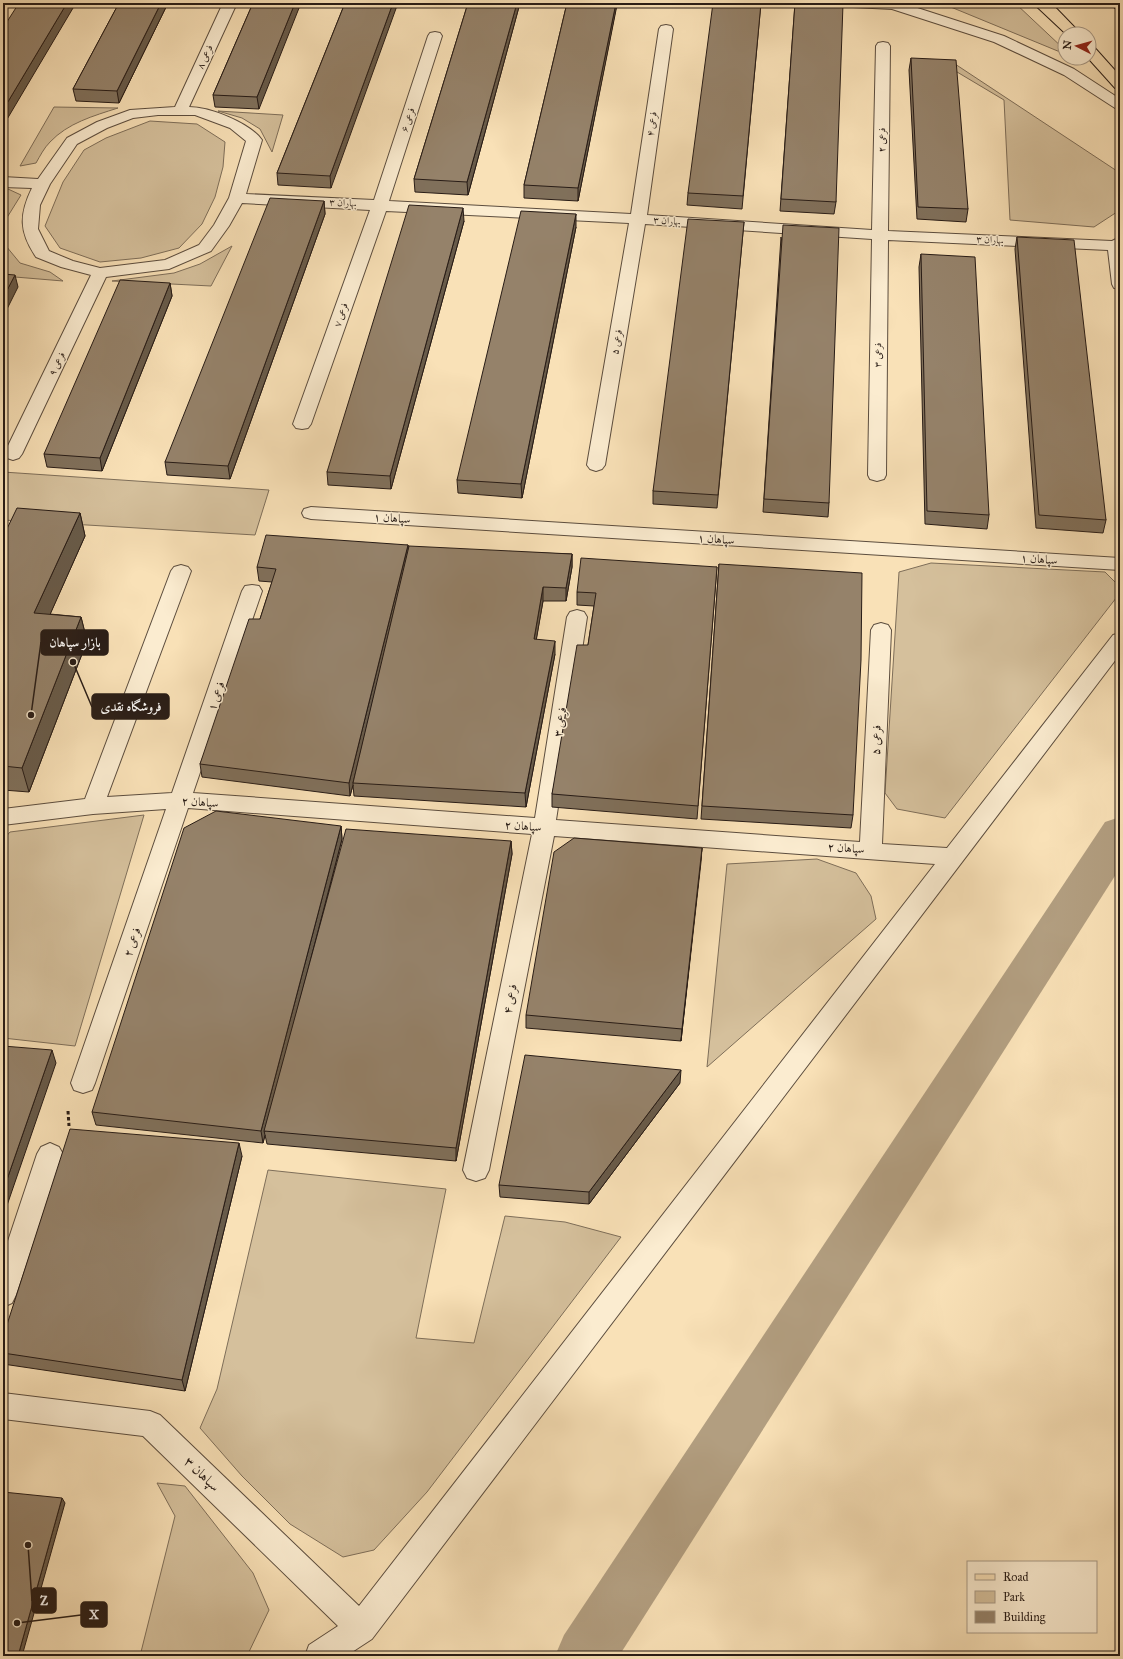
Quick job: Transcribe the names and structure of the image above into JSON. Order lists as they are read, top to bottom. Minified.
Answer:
{"streets":{"street":["فرعی ۸","فرعی ۶","فرعی ۴","فرعی ۲","بهاران ۳","فرعی ۷","فرعی ۵","فرعی ۳","فرعی ۹","سپاهان ۱","فرعی ۱","سپاهان ۲","سپاهان ۳"]},"crossings":[["فرعی ۶","بهاران ۳"],["فرعی ۶","فرعی ۷"],["فرعی ۴","بهاران ۳"],["فرعی ۴","فرعی ۵"],["فرعی ۴","فرعی ۳"],["فرعی ۴","سپاهان ۲"],["فرعی ۲","بهاران ۳"],["فرعی ۲","فرعی ۳"],["فرعی ۲","فرعی ۱"],["فرعی ۲","سپاهان ۲"],["بهاران ۳","فرعی ۷"],["بهاران ۳","فرعی ۵"],["بهاران ۳","فرعی ۳"],["فرعی ۵","سپاهان ۲"],["فرعی ۳","سپاهان ۲"],["فرعی ۱","سپاهان ۲"]],"places":["فروشگاه نقدی","بازار سپاهان","Z","X"],"legend":["Road","Park","Building"],"north":"left"}
